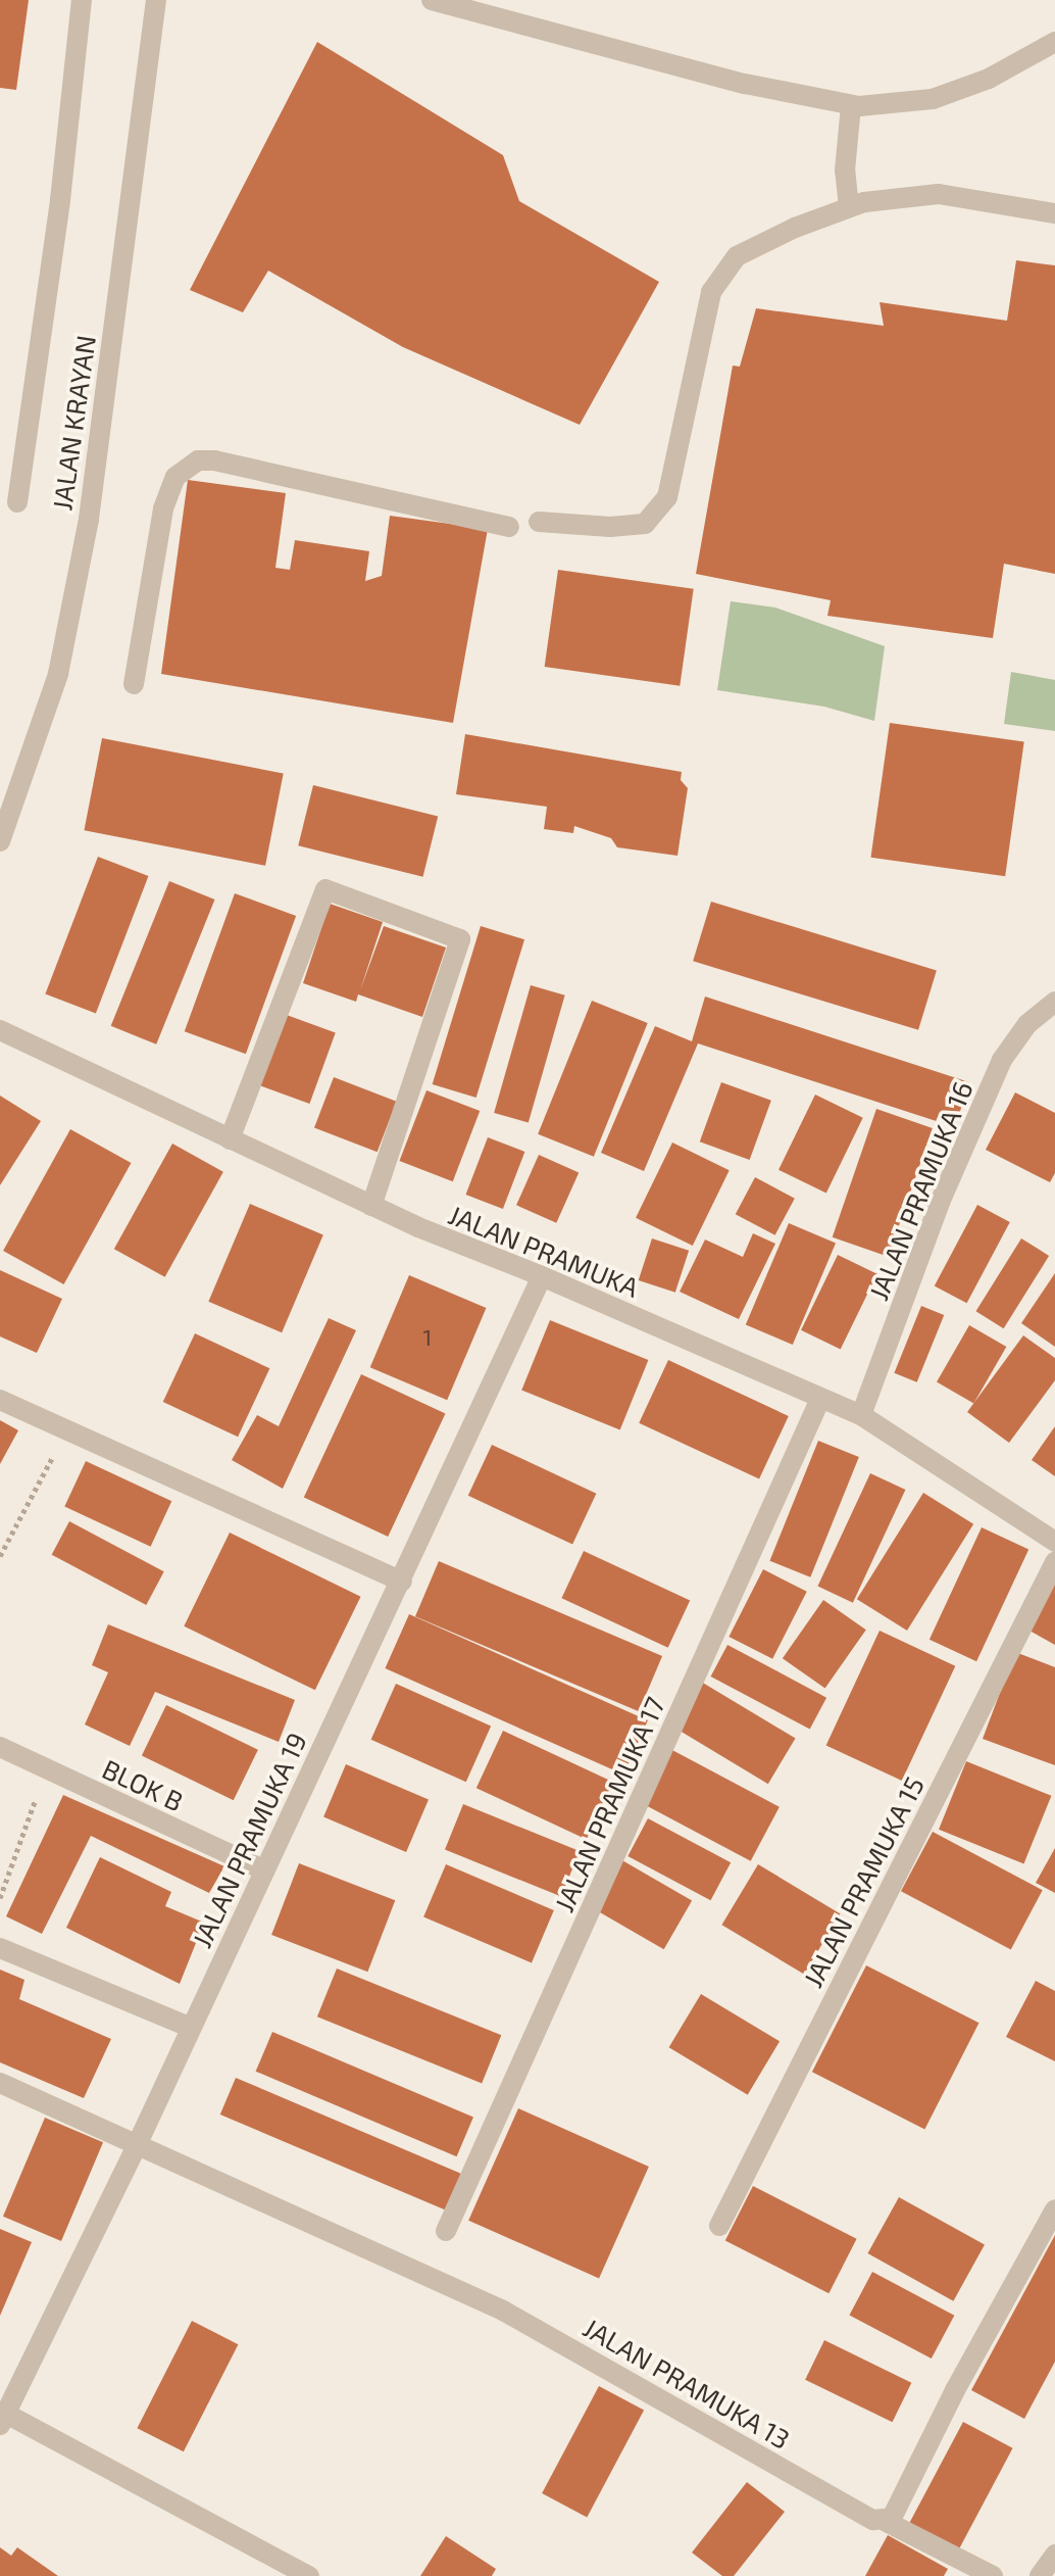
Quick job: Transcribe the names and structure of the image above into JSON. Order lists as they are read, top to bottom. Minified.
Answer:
{"streets":{"street":["JALAN KRAYAN","JALAN PRAMUKA 16","JALAN PRAMUKA","BLOK B","JALAN PRAMUKA 17","JALAN PRAMUKA 19","JALAN PRAMUKA 15","JALAN PRAMUKA 13"]},"crossings":[["JALAN PRAMUKA 16","JALAN PRAMUKA"],["JALAN PRAMUKA","JALAN PRAMUKA 17"],["JALAN PRAMUKA","JALAN PRAMUKA 19"],["BLOK B","JALAN PRAMUKA 19"],["JALAN PRAMUKA 19","JALAN PRAMUKA 13"]],"house_numbers":["1"]}
